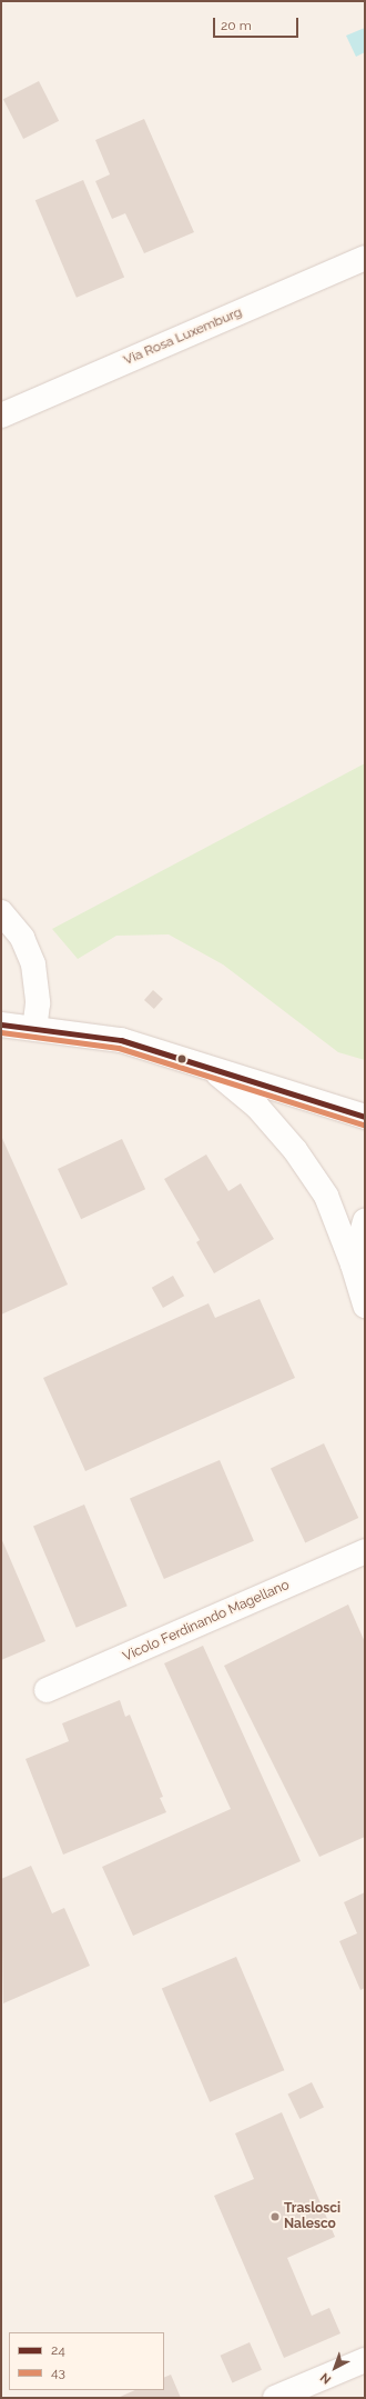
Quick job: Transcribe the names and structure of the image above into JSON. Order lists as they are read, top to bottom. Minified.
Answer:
{"streets":{"street":["Via Rosa Luxemburg","Vicolo Ferdinando Magellano"]},"places":["Traslosci Nalesco"],"lines":["transit line 24","transit line 43"],"legend":["24","43"],"scale_bar":"20 m","north":"bottom left"}
